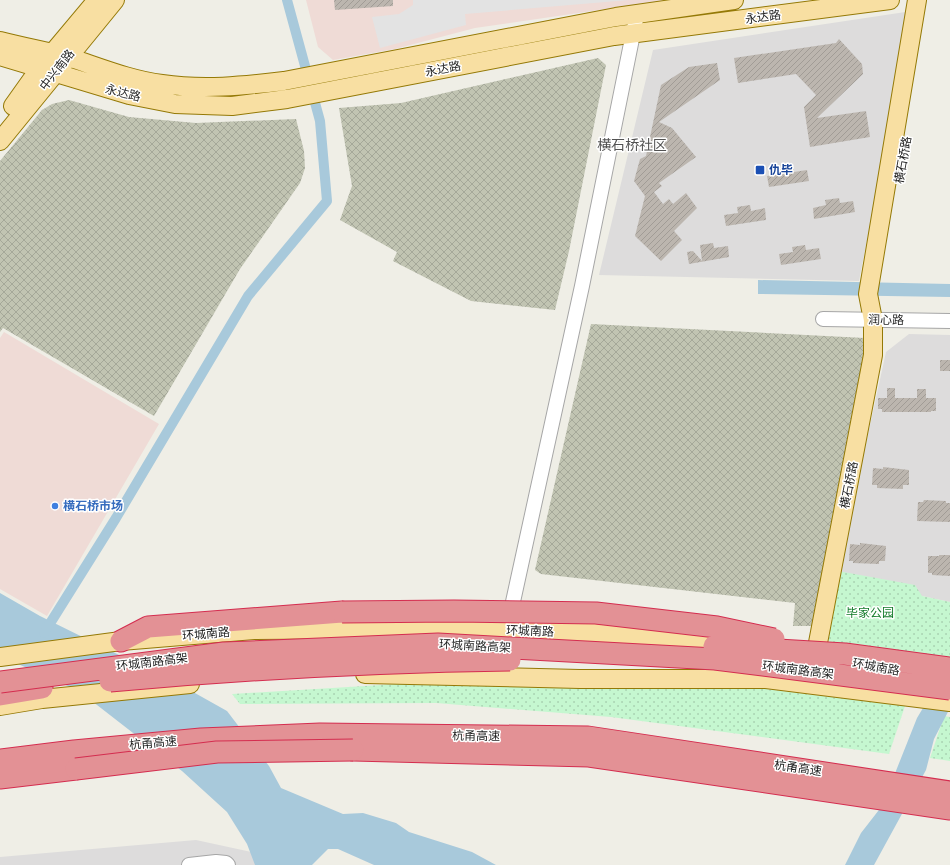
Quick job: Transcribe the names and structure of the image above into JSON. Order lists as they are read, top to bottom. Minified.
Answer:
{"streets":{"highway":["环城南路高架","杭甬高速"],"main road":["永达路","中兴南路","横石桥路","环城南路"],"street":["润心路"]},"crossings":[["永达路","中兴南路"],["横石桥路","润心路"],["环城南路","环城南路高架"]],"districts":["横石桥社区"],"parks":["毕家公园"],"places":{"transit":["仇毕"],"other":["横石桥市场"]}}
